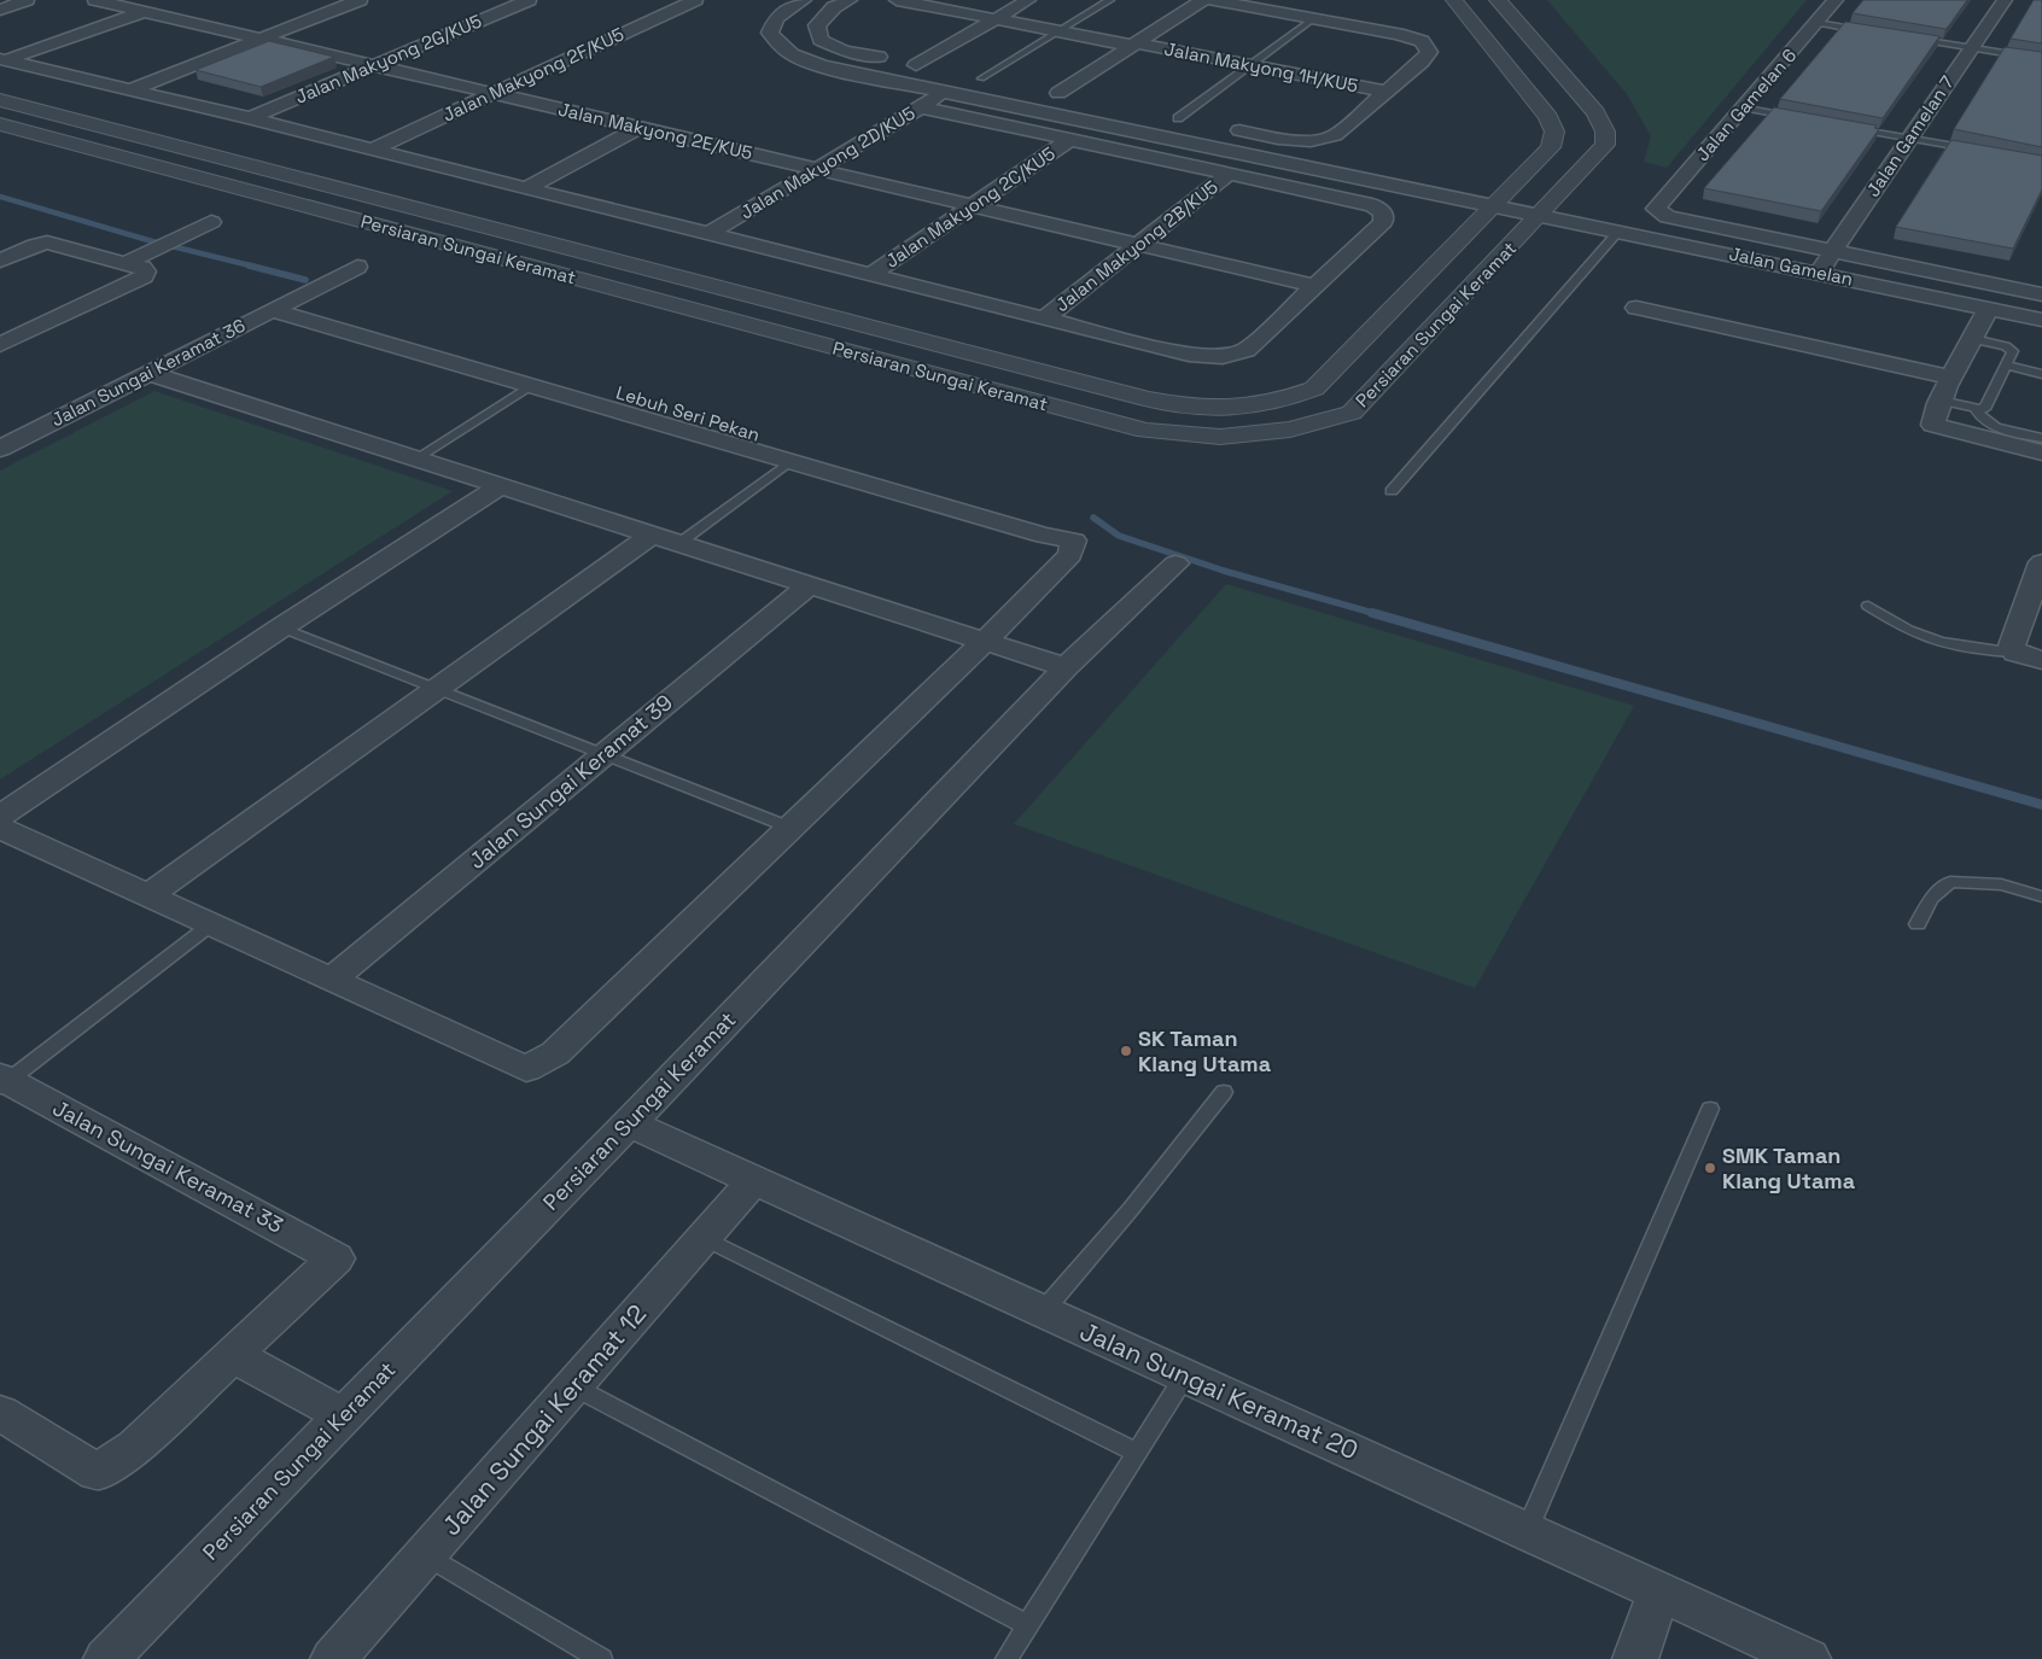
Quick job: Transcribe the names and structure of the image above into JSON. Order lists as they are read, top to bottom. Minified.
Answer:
{"streets":{"street":["Jalan Makyong 2G/KU5","Jalan Makyong 1H/KU5","Jalan Makyong 2F/KU5","Jalan Gamelan 6","Jalan Makyong 2E/KU5","Jalan Gamelan 7","Jalan Makyong 2D/KU5","Jalan Makyong 2C/KU5","Jalan Makyong 2B/KU5","Persiaran Sungai Keramat","Jalan Gamelan","Jalan Sungai Keramat 36","Lebuh Seri Pekan","Jalan Sungai Keramat 39","Jalan Sungai Keramat 33","Jalan Sungai Keramat 20","Jalan Sungai Keramat 12"]},"crossings":[["Jalan Makyong 2G/KU5","Jalan Makyong 2E/KU5"],["Jalan Makyong 2F/KU5","Jalan Makyong 2E/KU5"],["Jalan Gamelan 6","Jalan Gamelan 7"],["Jalan Makyong 2E/KU5","Jalan Makyong 2D/KU5"],["Jalan Makyong 2E/KU5","Jalan Makyong 2C/KU5"],["Jalan Makyong 2E/KU5","Jalan Makyong 2B/KU5"],["Jalan Gamelan 7","Jalan Gamelan"],["Jalan Makyong 2D/KU5","Jalan Gamelan"],["Persiaran Sungai Keramat","Jalan Gamelan"],["Persiaran Sungai Keramat","Jalan Sungai Keramat 20"],["Jalan Sungai Keramat 36","Lebuh Seri Pekan"],["Jalan Sungai Keramat 20","Jalan Sungai Keramat 12"]],"places":["SK Taman Klang Utama","SMK Taman Klang Utama"]}
